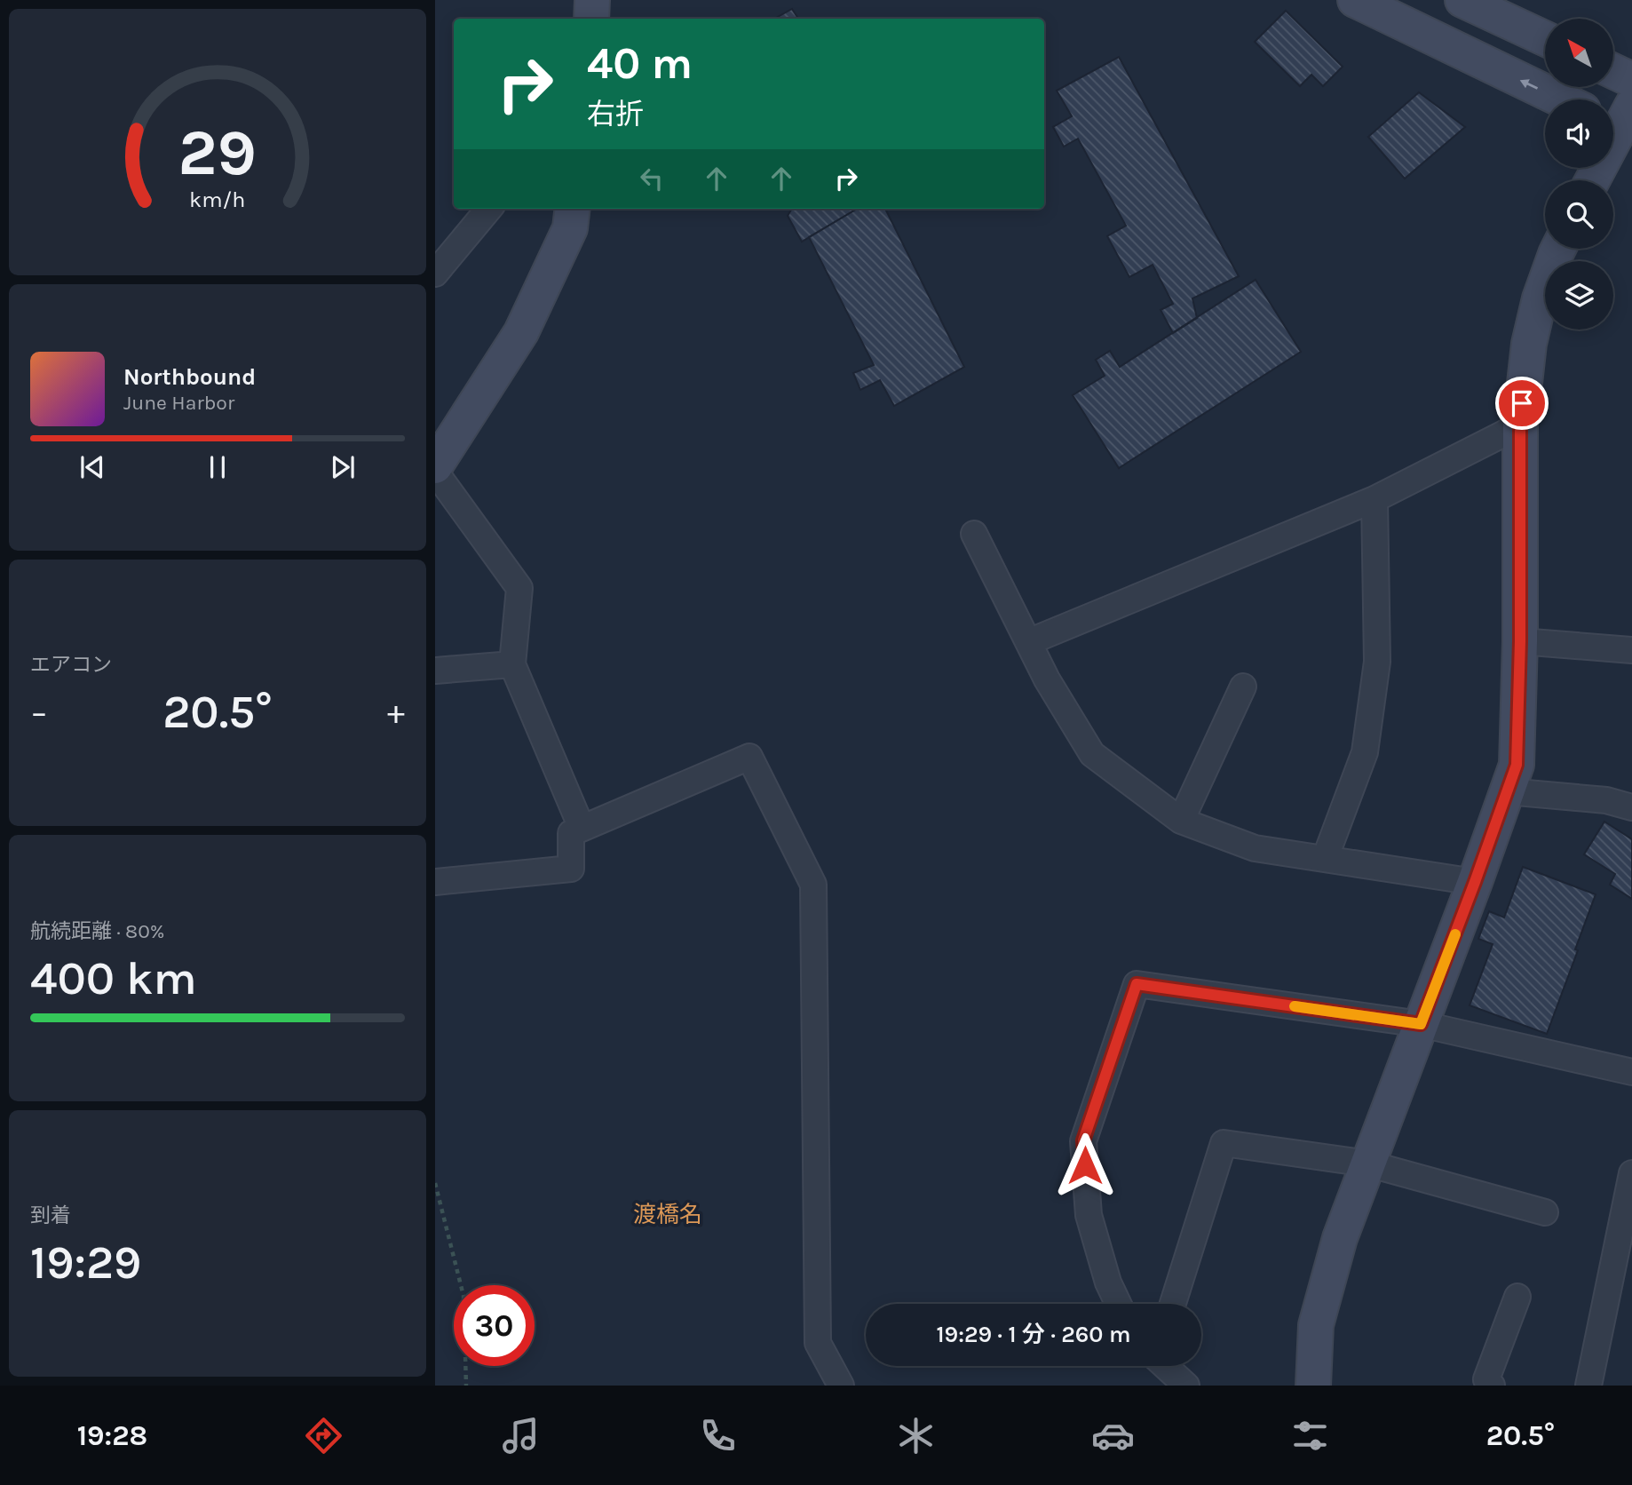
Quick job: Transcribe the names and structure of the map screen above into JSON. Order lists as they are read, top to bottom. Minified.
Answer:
{"districts":["渡橋名"],"north":"top left","page":{"turn":["40 m","右折"],"song":["Northbound","June Harbor"],"tile":["エアコン",["航続距離 · 80%","400 km"],["到着","19:29"]],"heat":["−","20.5°","+"],"limit":"30","trip":"19:29 · 1 分 · 260 m","tabs":["19:28","20.5°"],"gauge":["29","km/h"]}}
